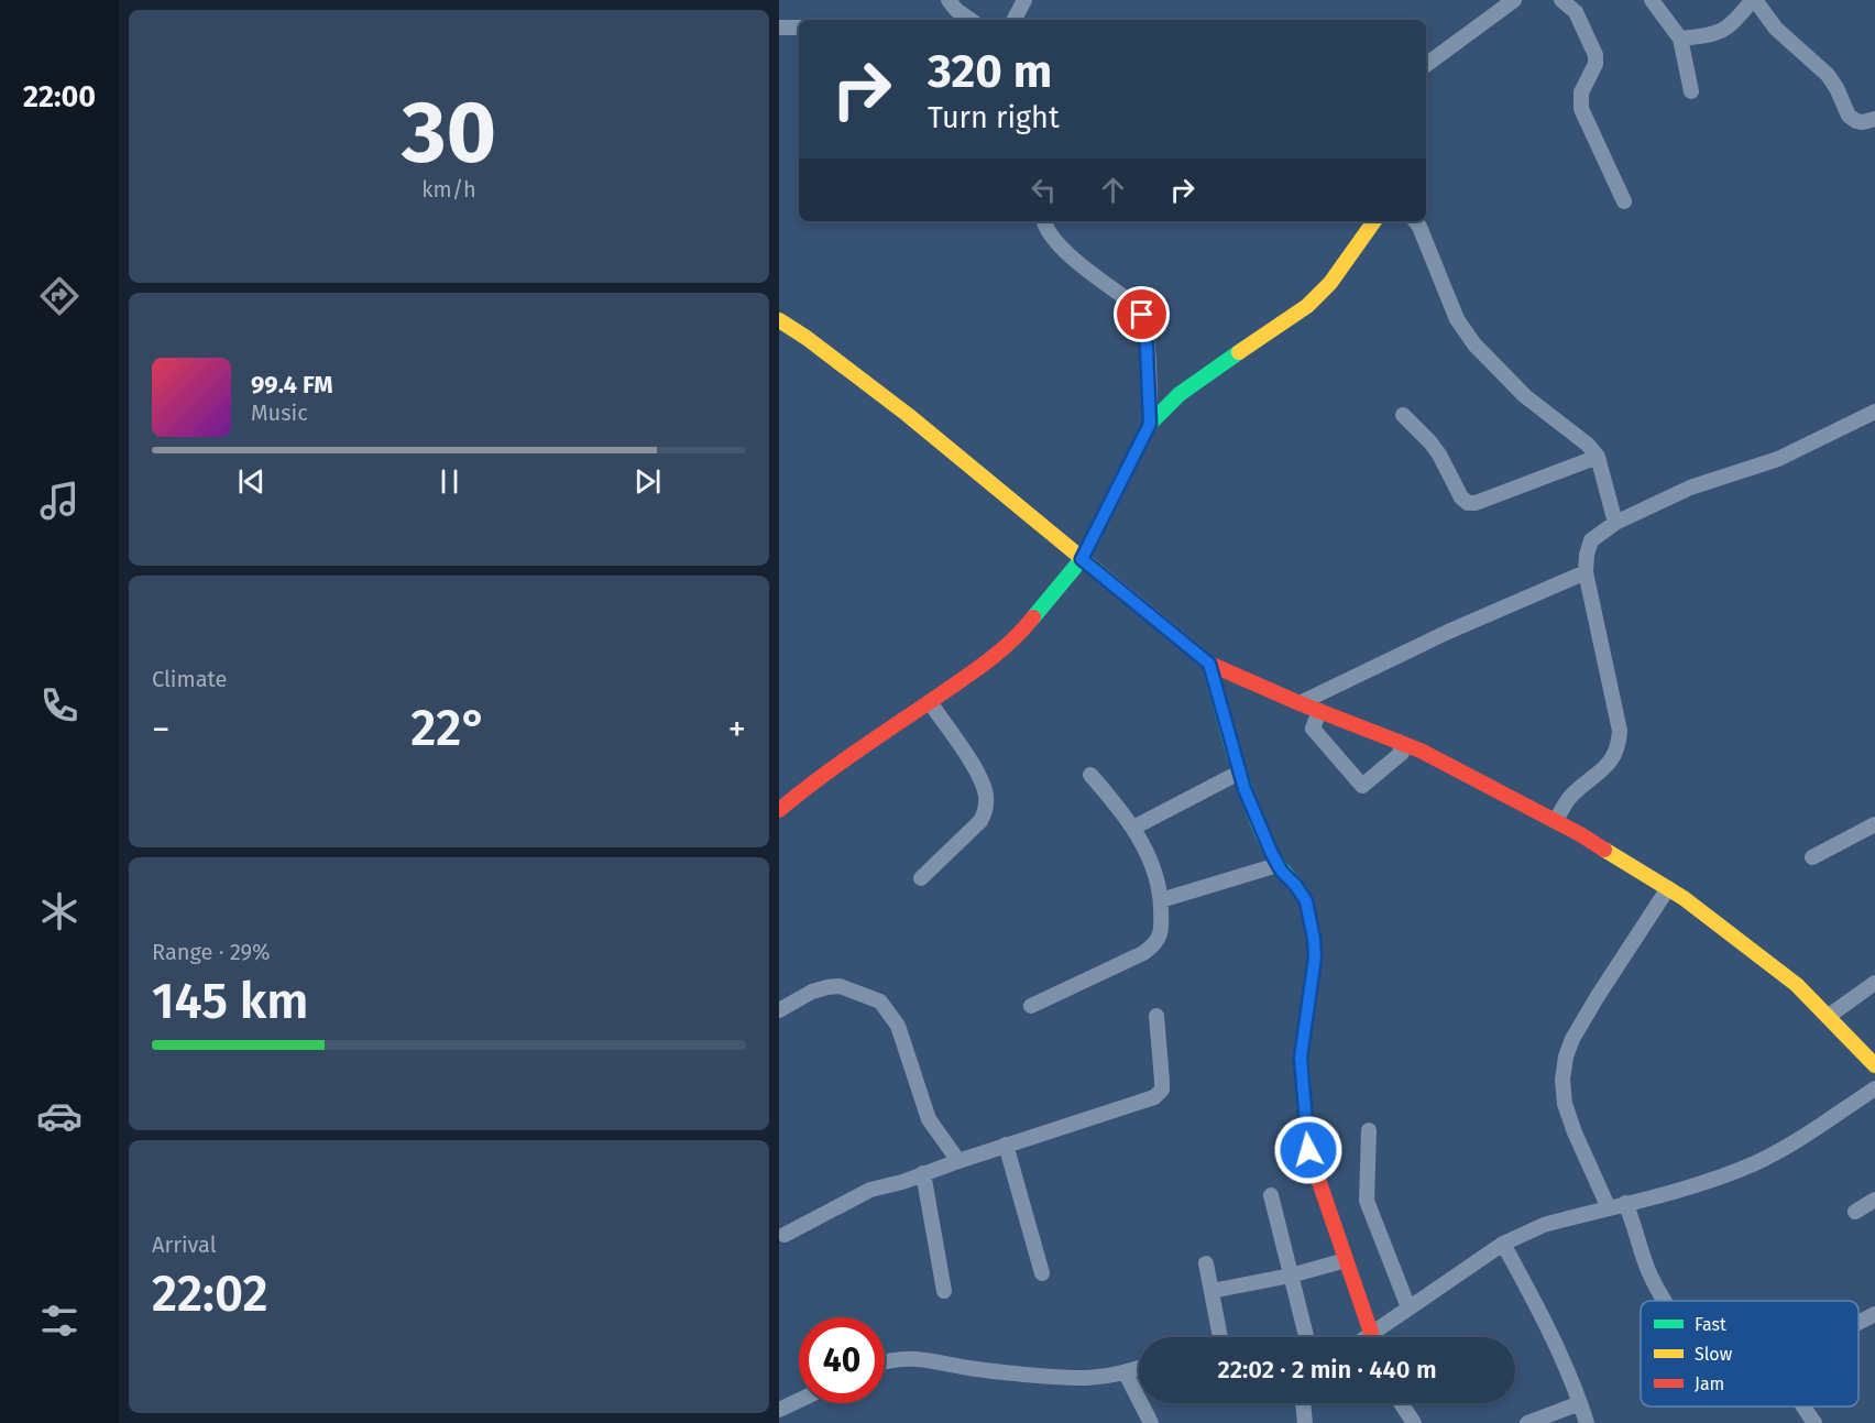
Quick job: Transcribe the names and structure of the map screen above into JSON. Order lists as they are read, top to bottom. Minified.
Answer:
{"legend":["Fast","Slow","Jam"],"page":{"tabs":"22:00","tile":[["30","km/h"],"Climate",["Range · 29%","145 km"],["Arrival","22:02"]],"turn":["320 m","Turn right"],"song":["99.4 FM","Music"],"heat":["−","22°","+"],"limit":"40","trip":"22:02 · 2 min · 440 m"}}
